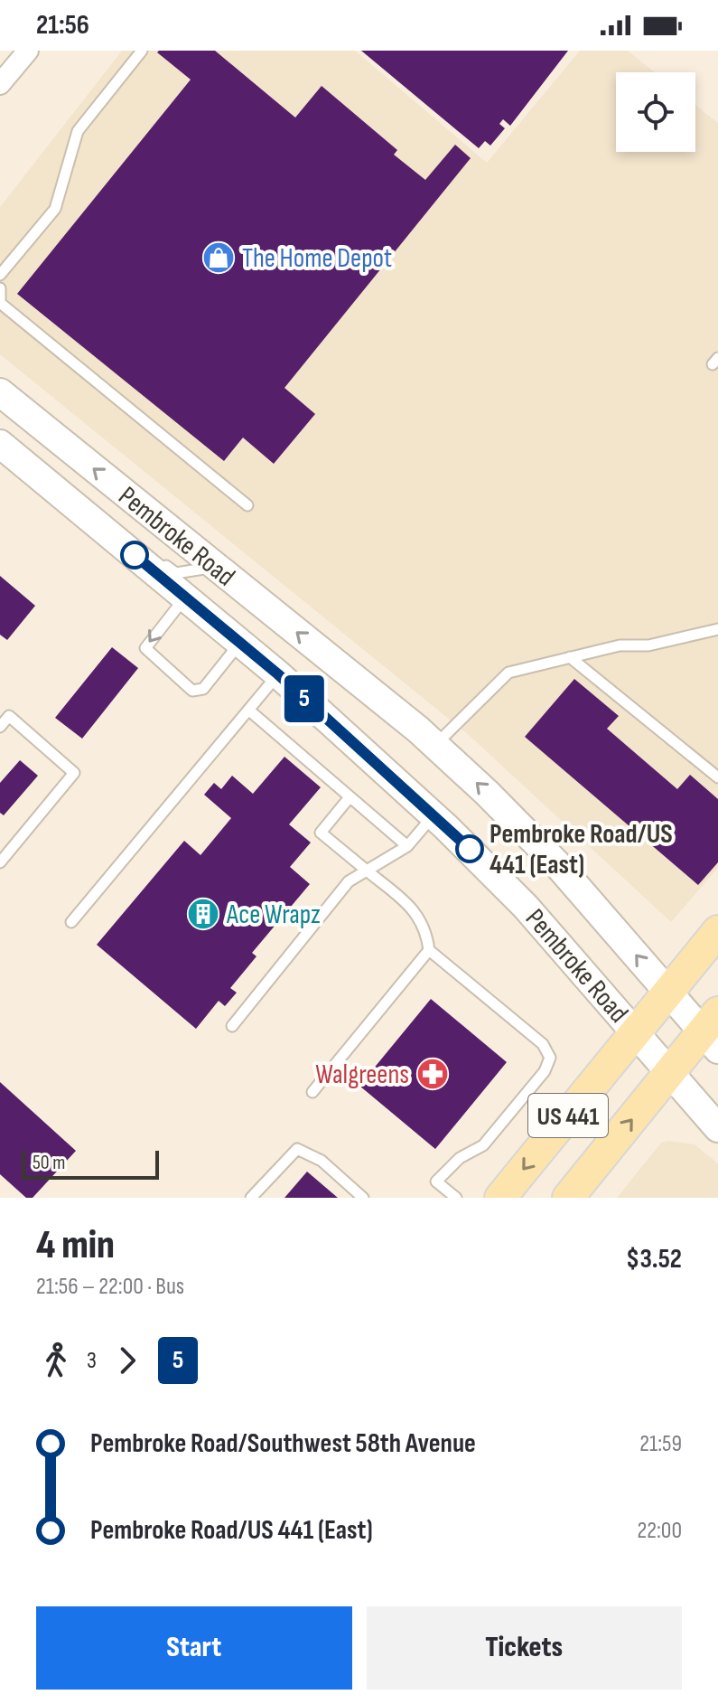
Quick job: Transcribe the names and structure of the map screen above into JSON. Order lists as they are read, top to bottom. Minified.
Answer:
{"streets":{"main road":["Pembroke Road","US 441"]},"crossings":[["Pembroke Road","US 441"]],"places":{"shop":["The Home Depot"],"other":["Pembroke Road/US 441 (East)"],"building":["Ace Wrapz"],"pharmacy":["Walgreens"]},"lines":["bus line 5"],"scale_bar":"50 m","page":{"status":"21:56","on_map":"5","scale":"50 m","heading":["4 min","21:56 – 22:00 · Bus","$3.52"],"legs":["3","5"],"list":[{"name":"Pembroke Road/Southwest 58th Avenue","value":"21:59"},{"name":"Pembroke Road/US 441 (East)","value":"22:00"}],"buttons":["Start","Tickets"]}}
